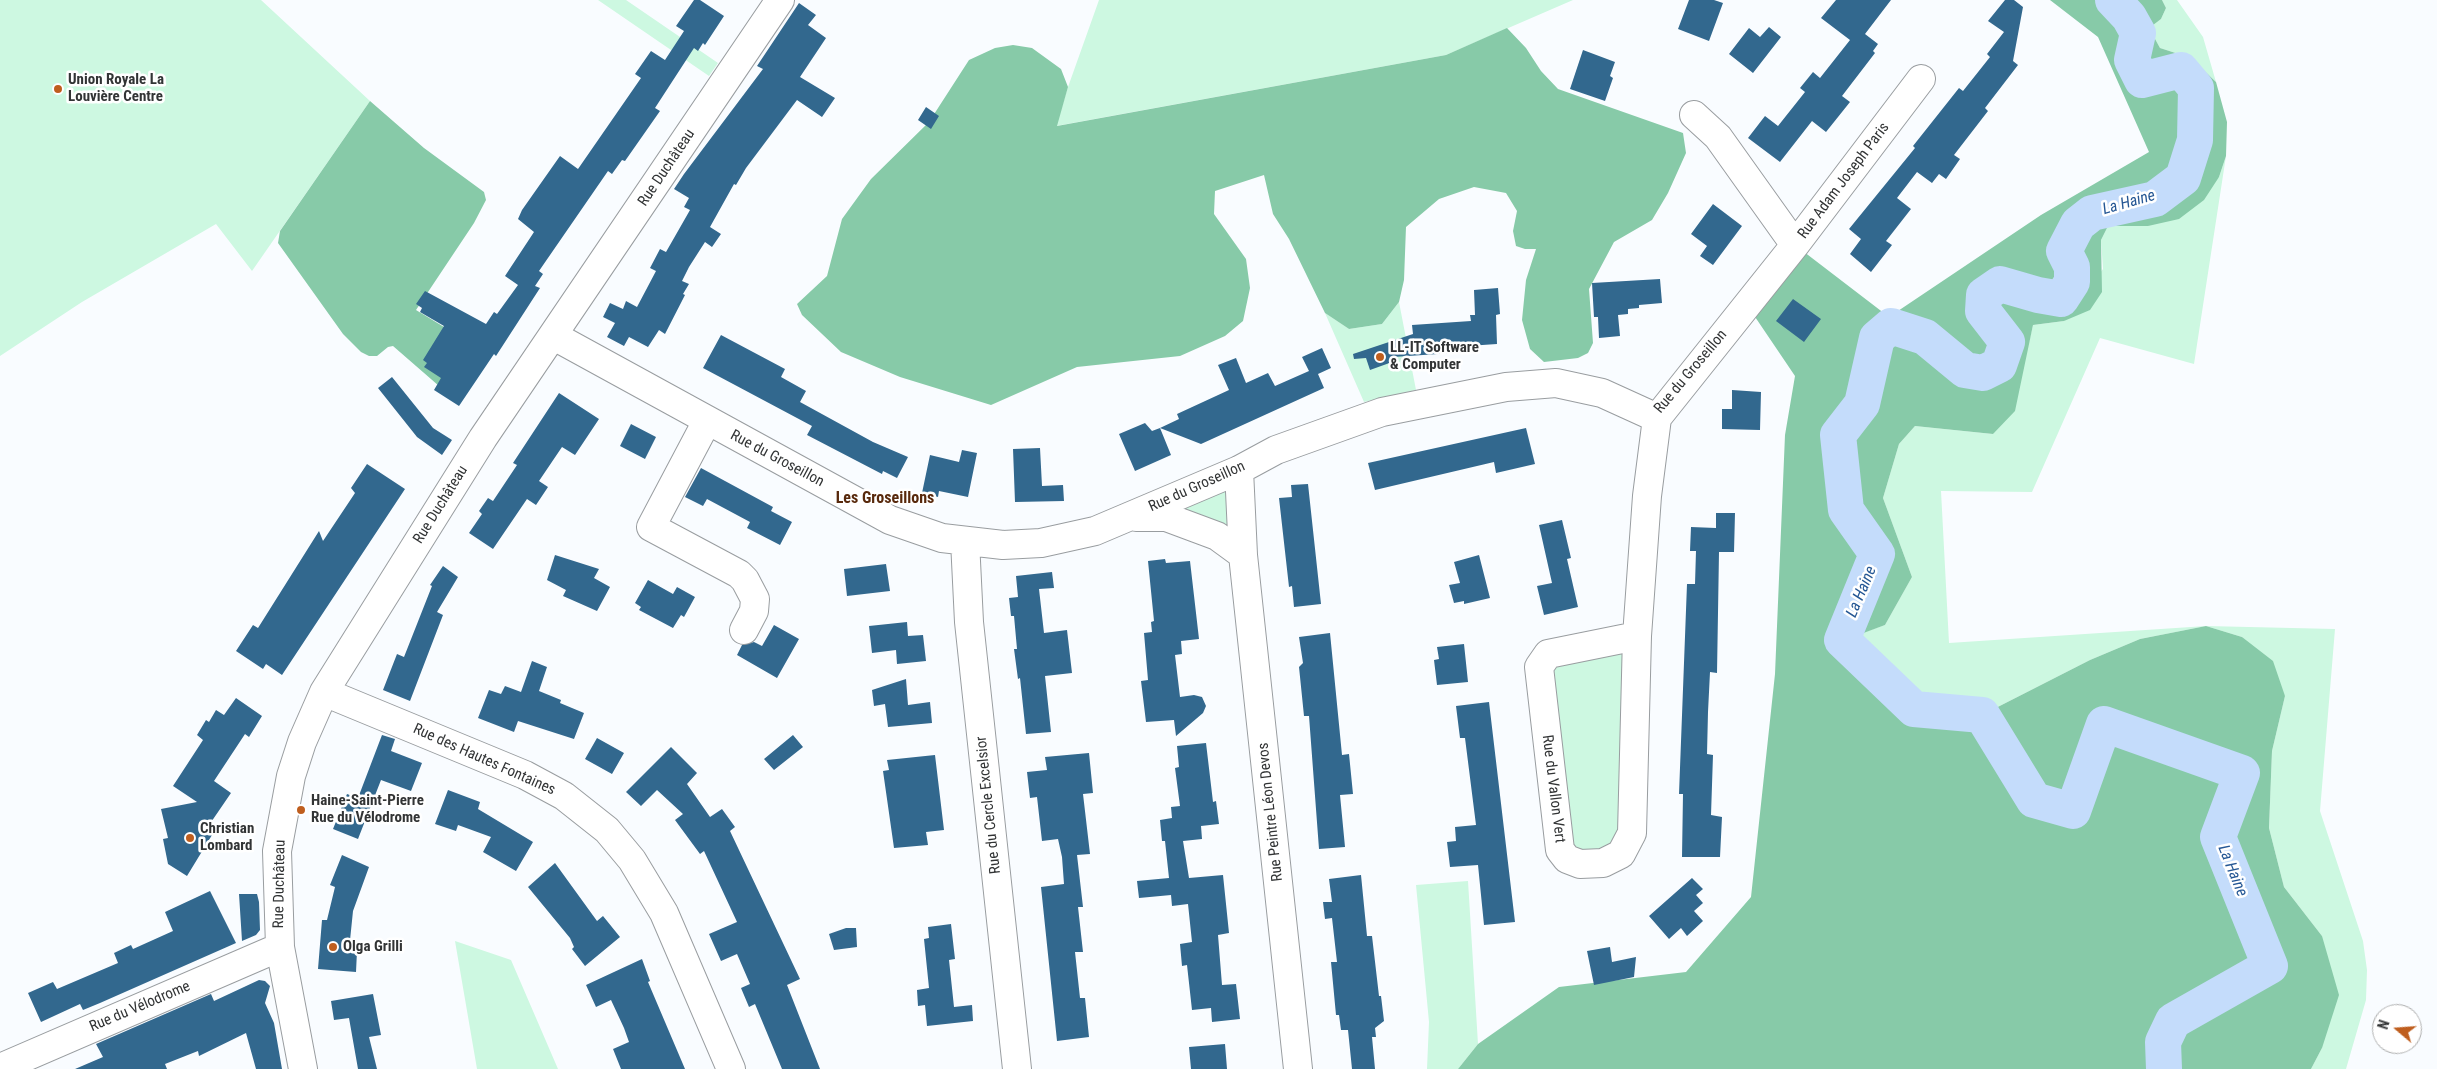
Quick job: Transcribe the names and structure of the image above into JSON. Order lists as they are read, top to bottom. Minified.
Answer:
{"streets":{"street":["Rue Duchâteau","Rue Adam Joseph Paris","Rue du Groseillon","Rue des Hautes Fontaines","Rue du Vallon Vert","Rue du Cercle Excelsior","Rue Peintre Léon Devos","Rue du Vélodrome"]},"crossings":[["Rue Duchâteau","Rue du Groseillon"],["Rue Duchâteau","Rue des Hautes Fontaines"],["Rue Duchâteau","Rue du Vélodrome"],["Rue Adam Joseph Paris","Rue du Groseillon"],["Rue du Groseillon","Rue du Vallon Vert"],["Rue du Groseillon","Rue du Cercle Excelsior"],["Rue du Groseillon","Rue Peintre Léon Devos"]],"districts":["Les Groseillons"],"water":["La Haine"],"places":["Union Royale La Louvière Centre","LL-IT Software & Computer","Haine-Saint-Pierre Rue du Vélodrome","Christian Lombard","Olga Grilli"],"north":"left"}
